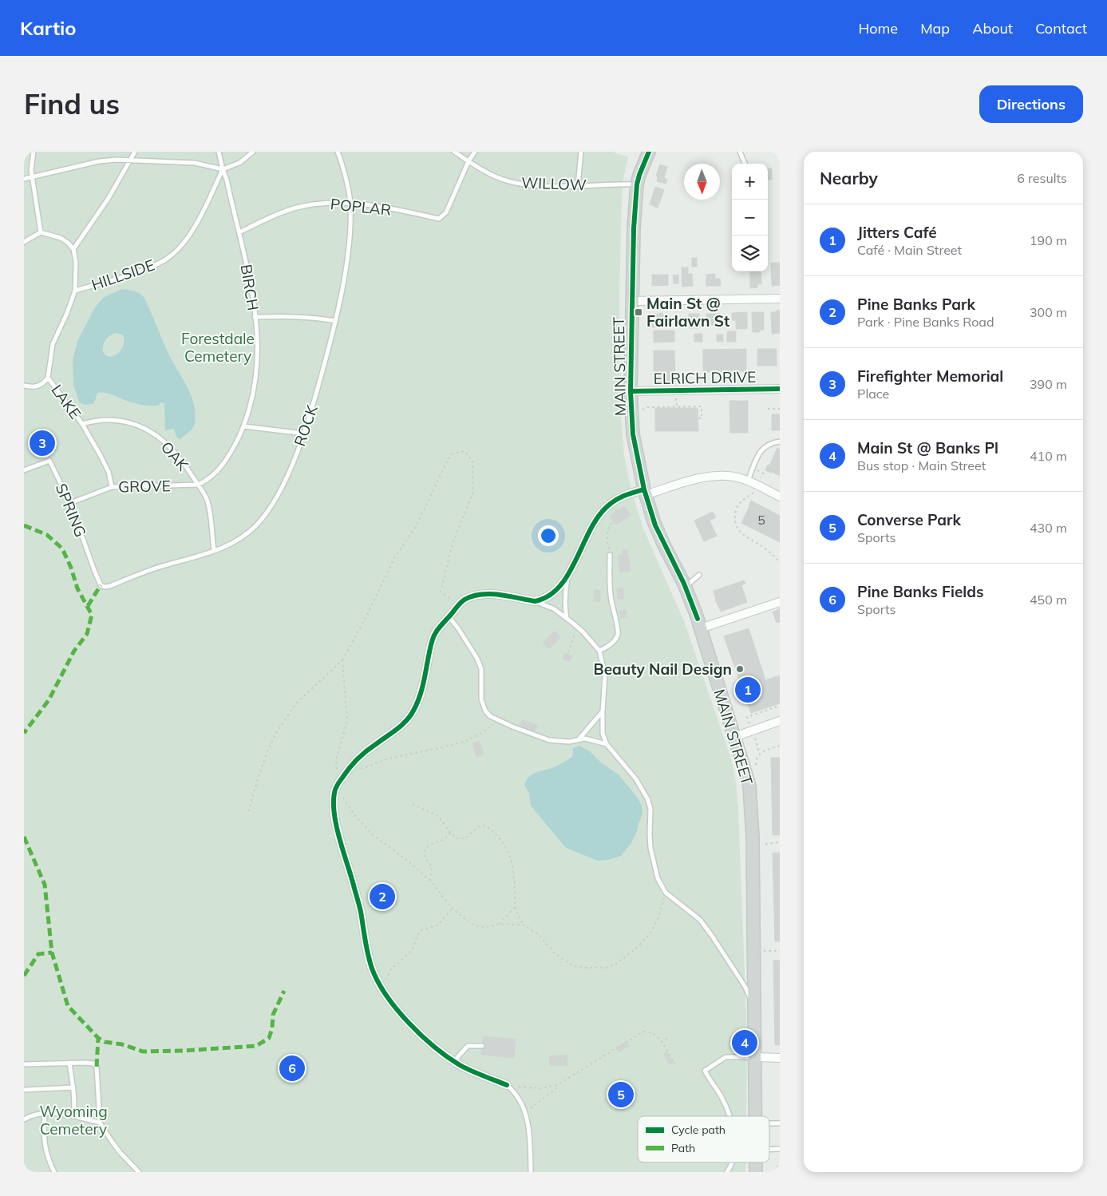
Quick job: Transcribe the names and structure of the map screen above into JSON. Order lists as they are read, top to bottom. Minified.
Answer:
{"streets":{"main road":["MAIN STREET"],"street":["ELRICH DRIVE"],"lane":["WILLOW","POPLAR","HILLSIDE","BIRCH","LAKE","ROCK","OAK","GROVE","SPRING"]},"crossings":[["WILLOW","POPLAR"],["WILLOW","MAIN STREET"],["POPLAR","BIRCH"],["POPLAR","ROCK"],["HILLSIDE","BIRCH"],["HILLSIDE","LAKE"],["BIRCH","OAK"],["BIRCH","GROVE"],["MAIN STREET","ELRICH DRIVE"],["LAKE","OAK"],["LAKE","GROVE"],["ROCK","OAK"],["ROCK","SPRING"],["OAK","GROVE"],["GROVE","SPRING"]],"parks":["Forestdale Cemetery","Wyoming Cemetery"],"places":{"transit":["Main St @ Fairlawn St"],"other":["Beauty Nail Design"]},"house_numbers":["5"],"legend":["Cycle path","Path"],"north":"bottom","page":{"header":"Kartio","nav":["Home","Map","About","Contact"],"buttons":"Directions","title":"Find us","heading":["Nearby","6 results"],"map_buttons":["+","−"],"list":[{"mark":"1","name":"Jitters Café","note":"Café · Main Street","value":"190 m"},{"mark":"2","name":"Pine Banks Park","note":"Park · Pine Banks Road","value":"300 m"},{"mark":"3","name":"Firefighter Memorial","note":"Place","value":"390 m"},{"mark":"4","name":"Main St @ Banks Pl","note":"Bus stop · Main Street","value":"410 m"},{"mark":"5","name":"Converse Park","note":"Sports","value":"430 m"},{"mark":"6","name":"Pine Banks Fields","note":"Sports","value":"450 m"}],"pins":["3","1","2","4","6","5"]}}
